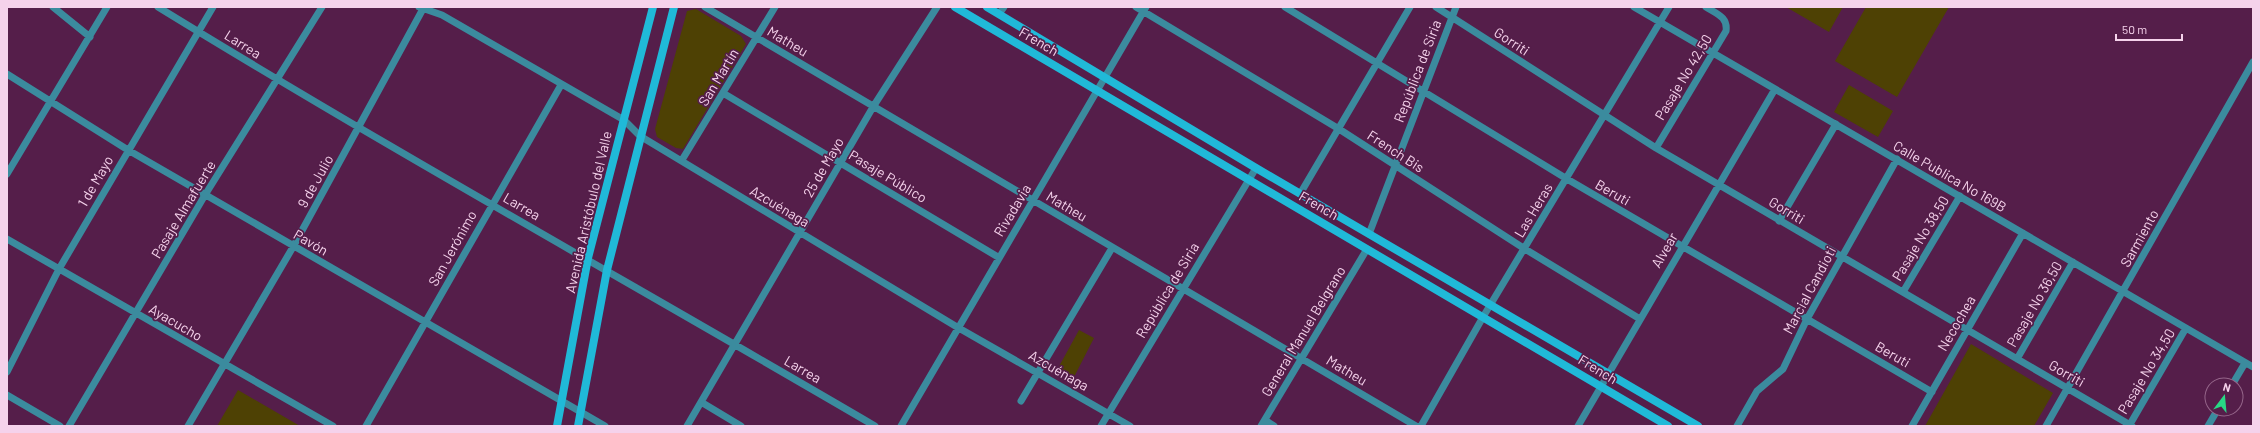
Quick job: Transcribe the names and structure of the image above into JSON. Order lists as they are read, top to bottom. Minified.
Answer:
{"streets":{"main road":["French","Avenida Aristóbulo del Valle"],"street":["Matheu","Gorriti","Larrea","República de Siria","San Martín","Pasaje No 42,50","French Bis","25 de Mayo","Pasaje Público","Calle Publica No 169B","1 de Mayo","9 de Julio","Beruti","Azcuénaga","Pasaje Almafuerte","Rivadavia","Las Heras","Pasaje No 38,50","Sarmiento","Pavón","San Jerónimo","Alvear","Marcial Candioti","Pasaje No 36,50","Ayacucho","Necochea","General Manuel Belgrano","Pasaje No 34,50"]},"crossings":[["Matheu","República de Siria"],["Matheu","San Martín"],["Matheu","25 de Mayo"],["Matheu","Rivadavia"],["Matheu","General Manuel Belgrano"],["French","República de Siria"],["French","Rivadavia"],["French","Las Heras"],["French","Alvear"],["French","General Manuel Belgrano"],["Gorriti","República de Siria"],["Gorriti","Pasaje No 42,50"],["Gorriti","Las Heras"],["Gorriti","Pasaje No 38,50"],["Gorriti","Sarmiento"],["Gorriti","Alvear"],["Gorriti","Marcial Candioti"],["Gorriti","Pasaje No 36,50"],["Gorriti","Necochea"],["Gorriti","Pasaje No 34,50"],["Larrea","25 de Mayo"],["Larrea","1 de Mayo"],["Larrea","9 de Julio"],["Larrea","Pasaje Almafuerte"],["Larrea","Avenida Aristóbulo del Valle"],["Larrea","San Jerónimo"],["República de Siria","French Bis"],["República de Siria","Beruti"],["República de Siria","Azcuénaga"],["San Martín","Pasaje Público"],["San Martín","Azcuénaga"],["Pasaje No 42,50","Calle Publica No 169B"],["French Bis","Rivadavia"],["French Bis","Las Heras"],["French Bis","Alvear"],["25 de Mayo","Pasaje Público"],["25 de Mayo","Azcuénaga"],["Pasaje Público","Rivadavia"],["Calle Publica No 169B","Las Heras"],["Calle Publica No 169B","Pasaje No 38,50"],["Calle Publica No 169B","Sarmiento"],["Calle Publica No 169B","Alvear"],["Calle Publica No 169B","Marcial Candioti"],["Calle Publica No 169B","Pasaje No 36,50"],["Calle Publica No 169B","Necochea"],["Calle Publica No 169B","Pasaje No 34,50"],["1 de Mayo","Pavón"],["1 de Mayo","Ayacucho"],["9 de Julio","Azcuénaga"],["9 de Julio","Pavón"],["9 de Julio","Ayacucho"],["Beruti","Las Heras"],["Beruti","Alvear"],["Beruti","Marcial Candioti"],["Beruti","Necochea"],["Azcuénaga","Rivadavia"],["Azcuénaga","Avenida Aristóbulo del Valle"],["Azcuénaga","San Jerónimo"],["Pasaje Almafuerte","Pavón"],["Pasaje Almafuerte","Ayacucho"],["Avenida Aristóbulo del Valle","Pavón"],["Pavón","San Jerónimo"]],"scale_bar":"50 m","north":"top"}
